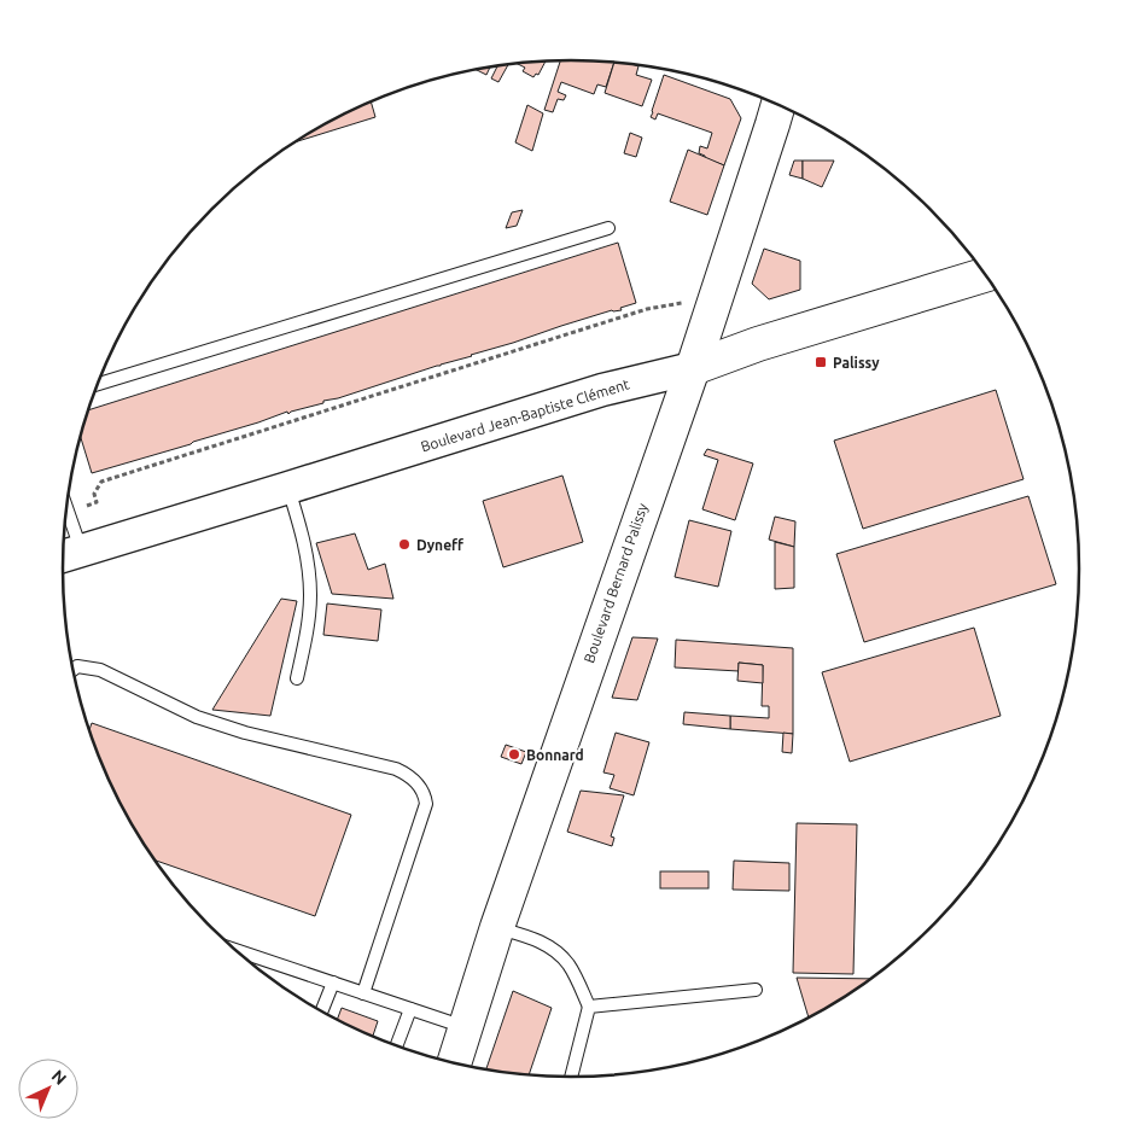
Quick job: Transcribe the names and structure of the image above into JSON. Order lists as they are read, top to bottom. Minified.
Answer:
{"streets":{"main road":["Boulevard Jean-Baptiste Clément","Boulevard Bernard Palissy"]},"crossings":[["Boulevard Jean-Baptiste Clément","Boulevard Bernard Palissy"]],"places":{"transit":["Palissy"],"other":["Dyneff","Bonnard"]},"north":"top right"}
